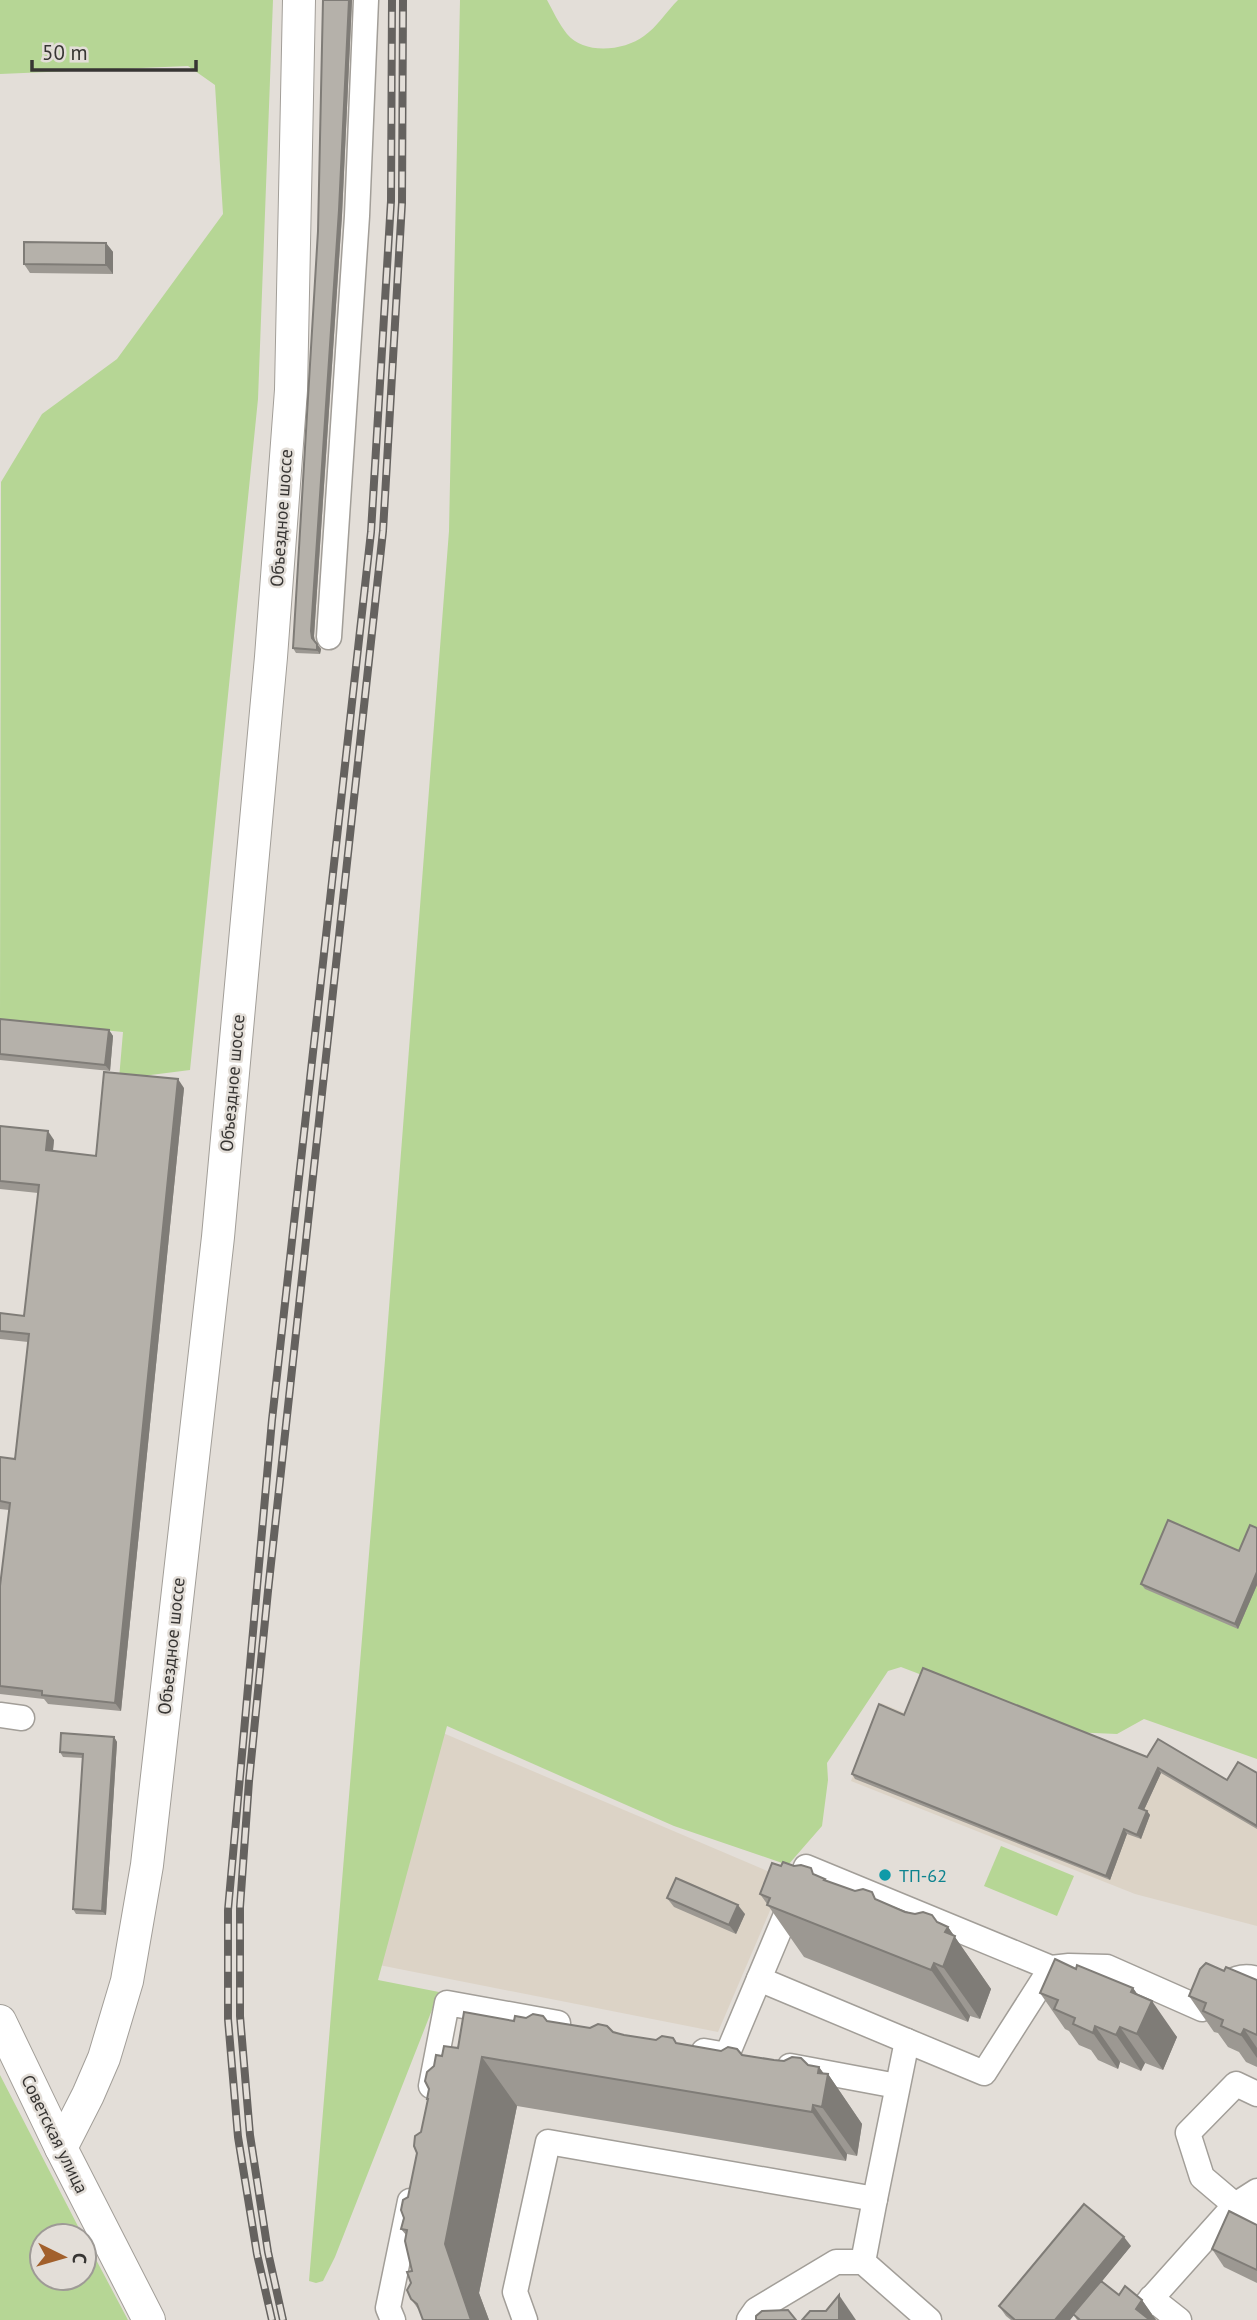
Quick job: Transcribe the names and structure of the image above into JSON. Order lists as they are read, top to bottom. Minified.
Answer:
{"streets":{"main road":["Объездное шоссе","Советская улица"]},"crossings":[["Объездное шоссе","Советская улица"]],"places":["ТП-62"],"scale_bar":"50 m","north":"right"}
